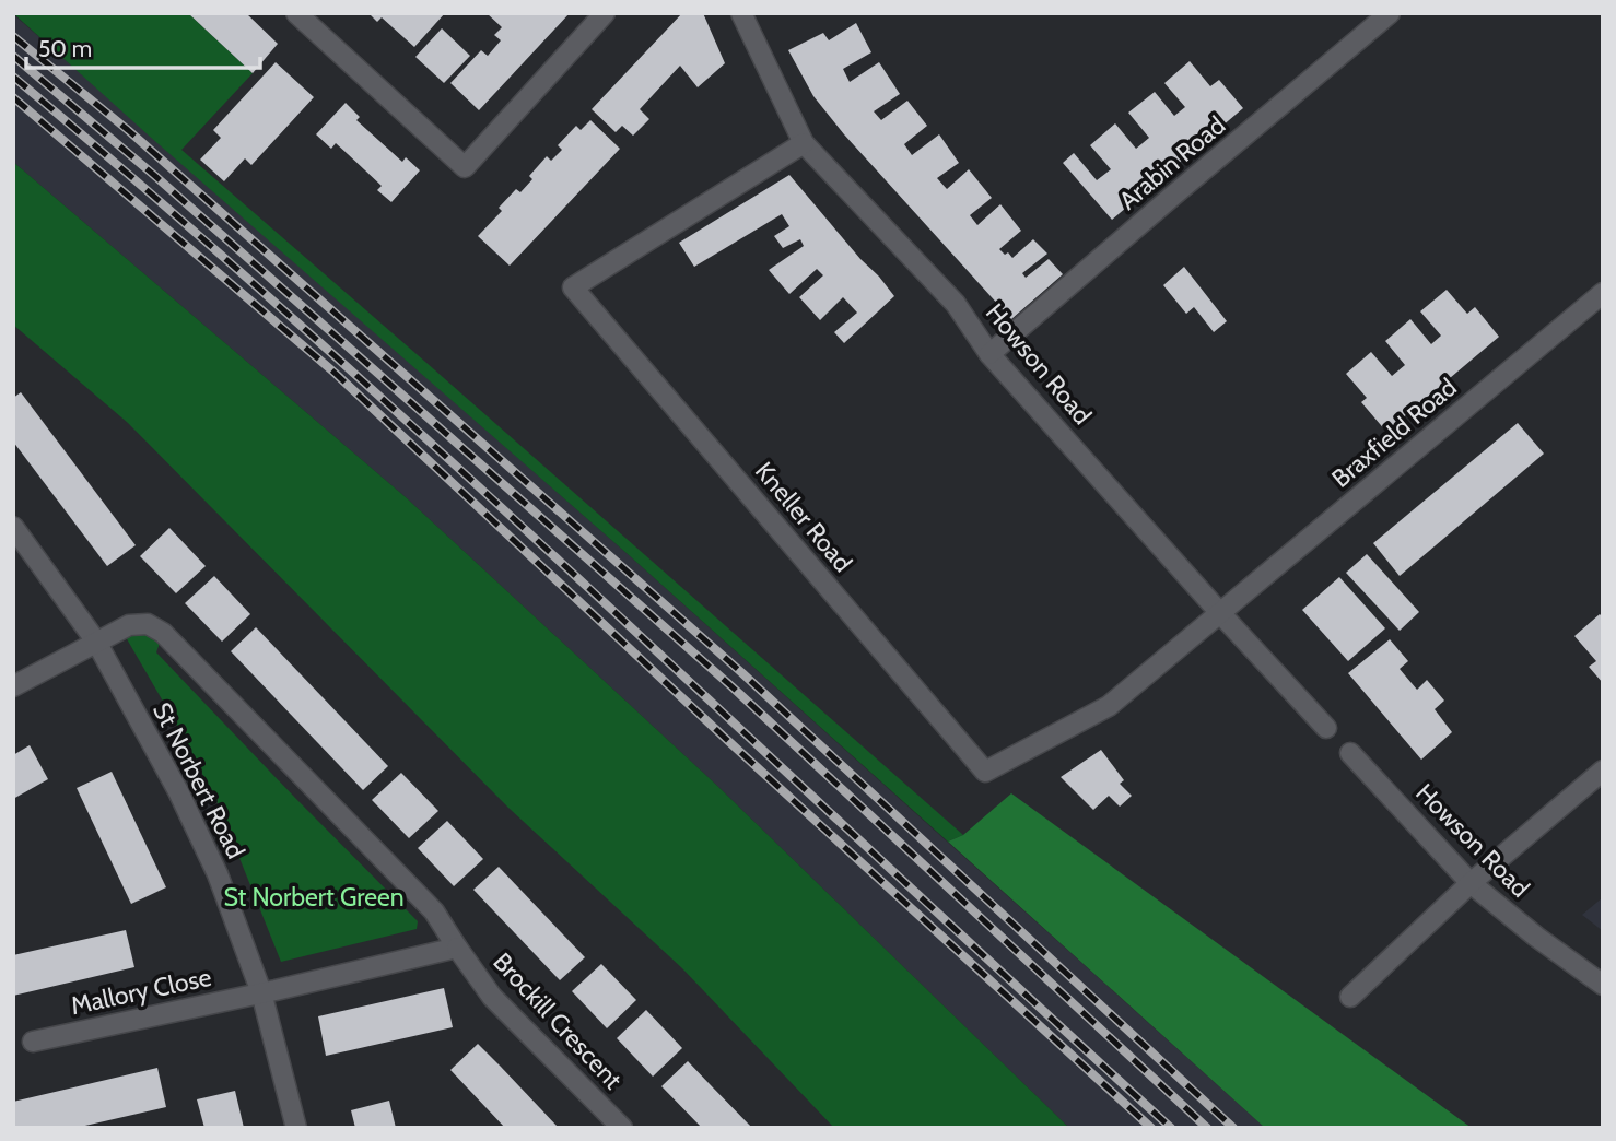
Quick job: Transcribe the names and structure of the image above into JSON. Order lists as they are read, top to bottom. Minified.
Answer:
{"streets":{"street":["Arabin Road","Howson Road","Braxfield Road","Kneller Road","St Norbert Road","Mallory Close","Brockill Crescent"]},"crossings":[["Arabin Road","Howson Road"],["Howson Road","Braxfield Road"],["Howson Road","Kneller Road"],["Braxfield Road","Kneller Road"],["St Norbert Road","Mallory Close"]],"parks":["St Norbert Green"],"scale_bar":"50 m"}
